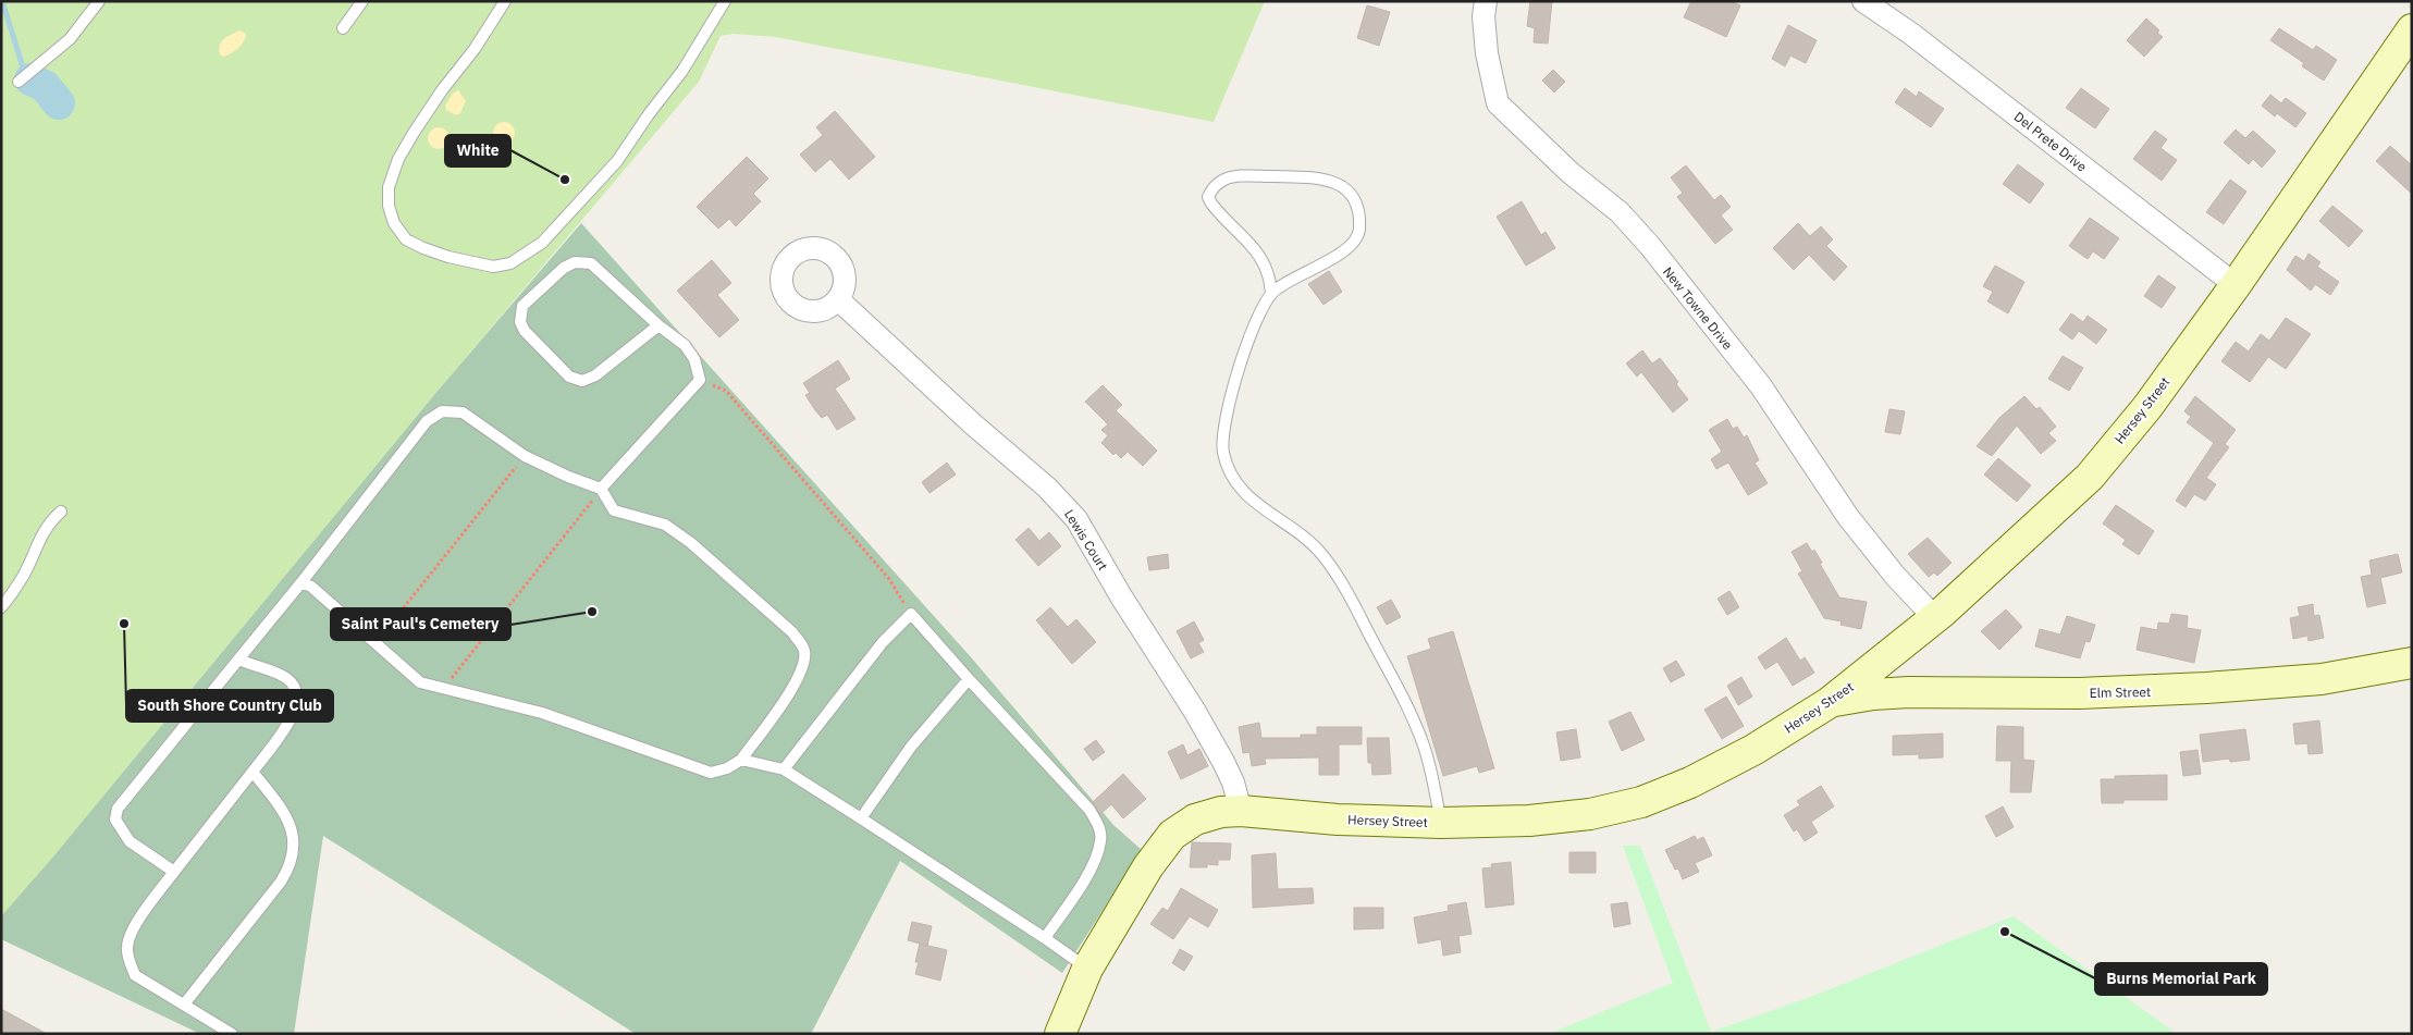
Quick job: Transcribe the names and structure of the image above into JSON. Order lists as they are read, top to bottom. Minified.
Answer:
{"streets":{"street":["Del Prete Drive","New Towne Drive","Hersey Street","Lewis Court","Elm Street"]},"crossings":[["Del Prete Drive","Hersey Street"],["New Towne Drive","Hersey Street"],["Hersey Street","Lewis Court"],["Hersey Street","Elm Street"]],"places":["White","Saint Paul's Cemetery","South Shore Country Club","Burns Memorial Park"]}
